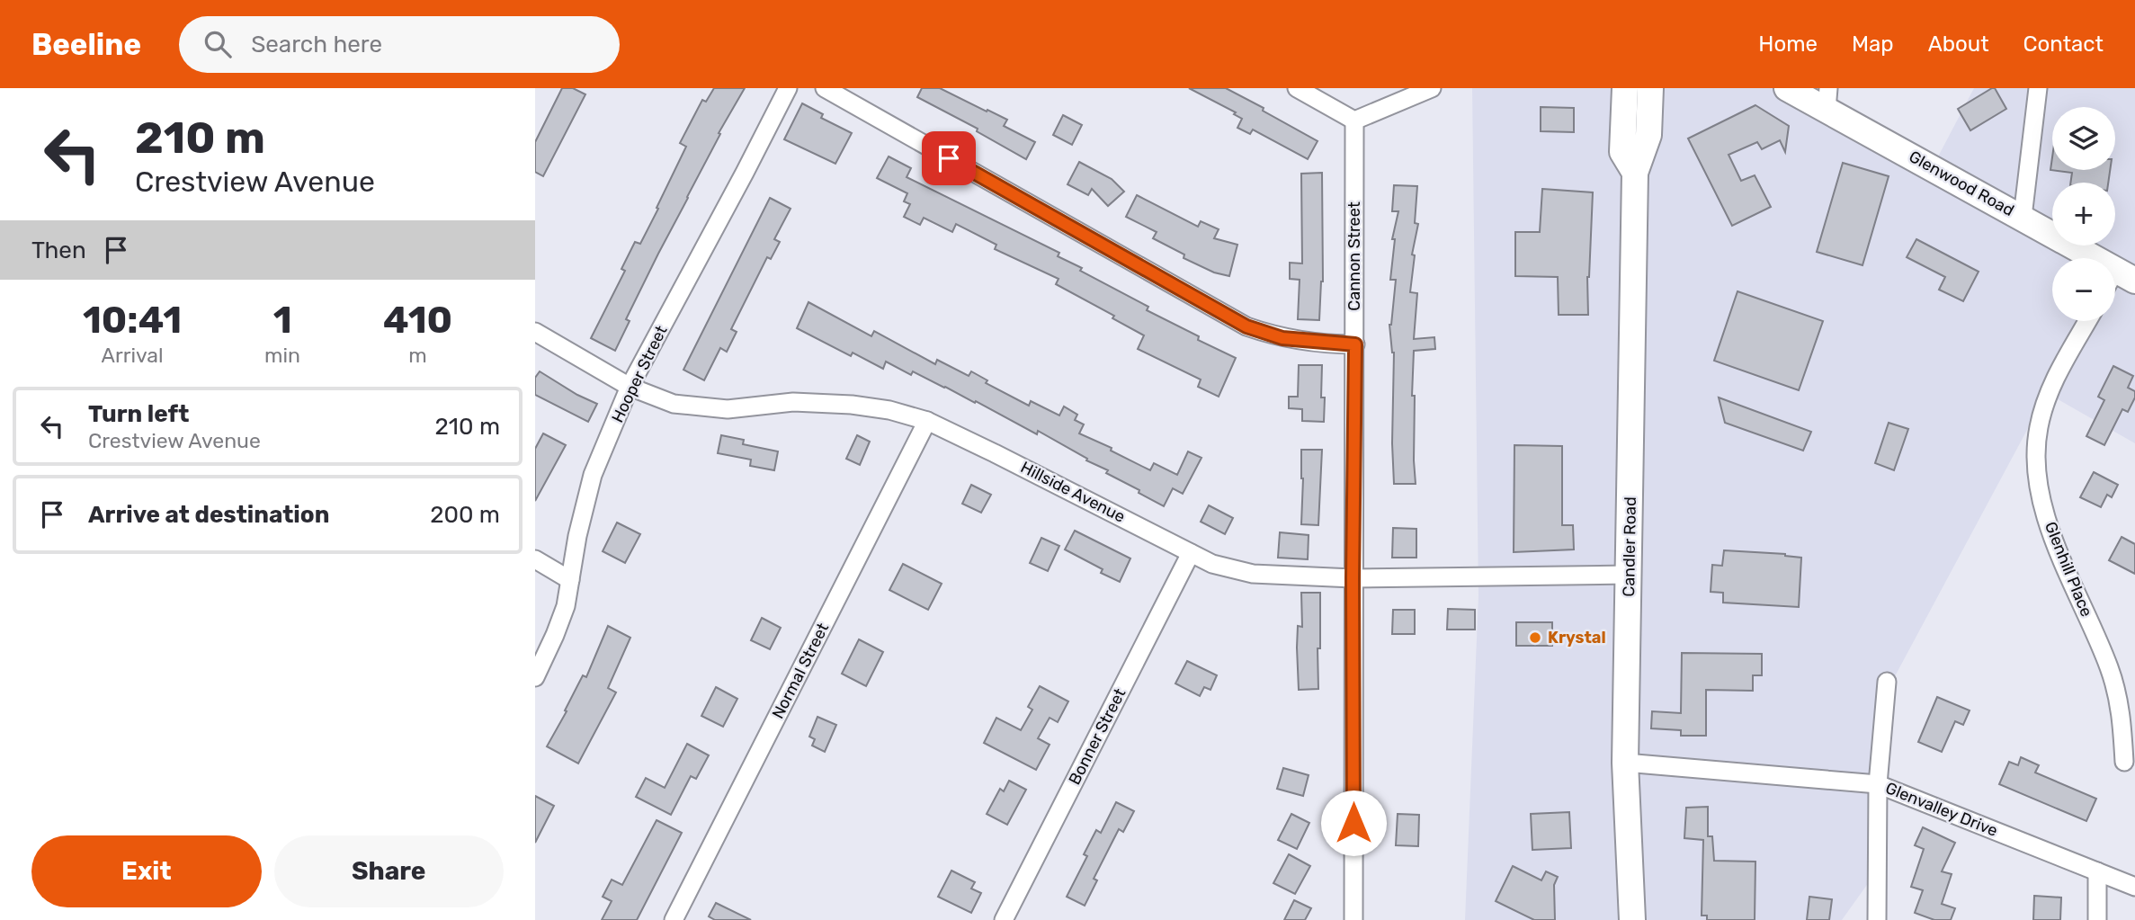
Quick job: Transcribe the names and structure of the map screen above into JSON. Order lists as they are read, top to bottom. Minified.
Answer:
{"streets":{"main road":["Glenwood Road","Candler Road"],"street":["Cannon Street","Hooper Street","Hillside Avenue","Glenhill Place","Normal Street","Bonner Street","Glenvalley Drive"]},"crossings":[["Cannon Street","Hillside Avenue"],["Hooper Street","Hillside Avenue"],["Hillside Avenue","Candler Road"],["Hillside Avenue","Normal Street"],["Hillside Avenue","Bonner Street"],["Candler Road","Glenvalley Drive"]],"places":["Krystal"],"page":{"header":"Beeline","search":"Search here","nav":["Home","Map","About","Contact"],"turn":["210 m","Crestview Avenue"],"map_buttons":["+","−"],"then":"Then","eta":["10:41","Arrival","1","min","410","m"],"list":[{"name":"Turn left","note":"Crestview Avenue","value":"210 m"},{"name":"Arrive at destination","value":"200 m"}],"buttons":["Exit","Share"]}}
